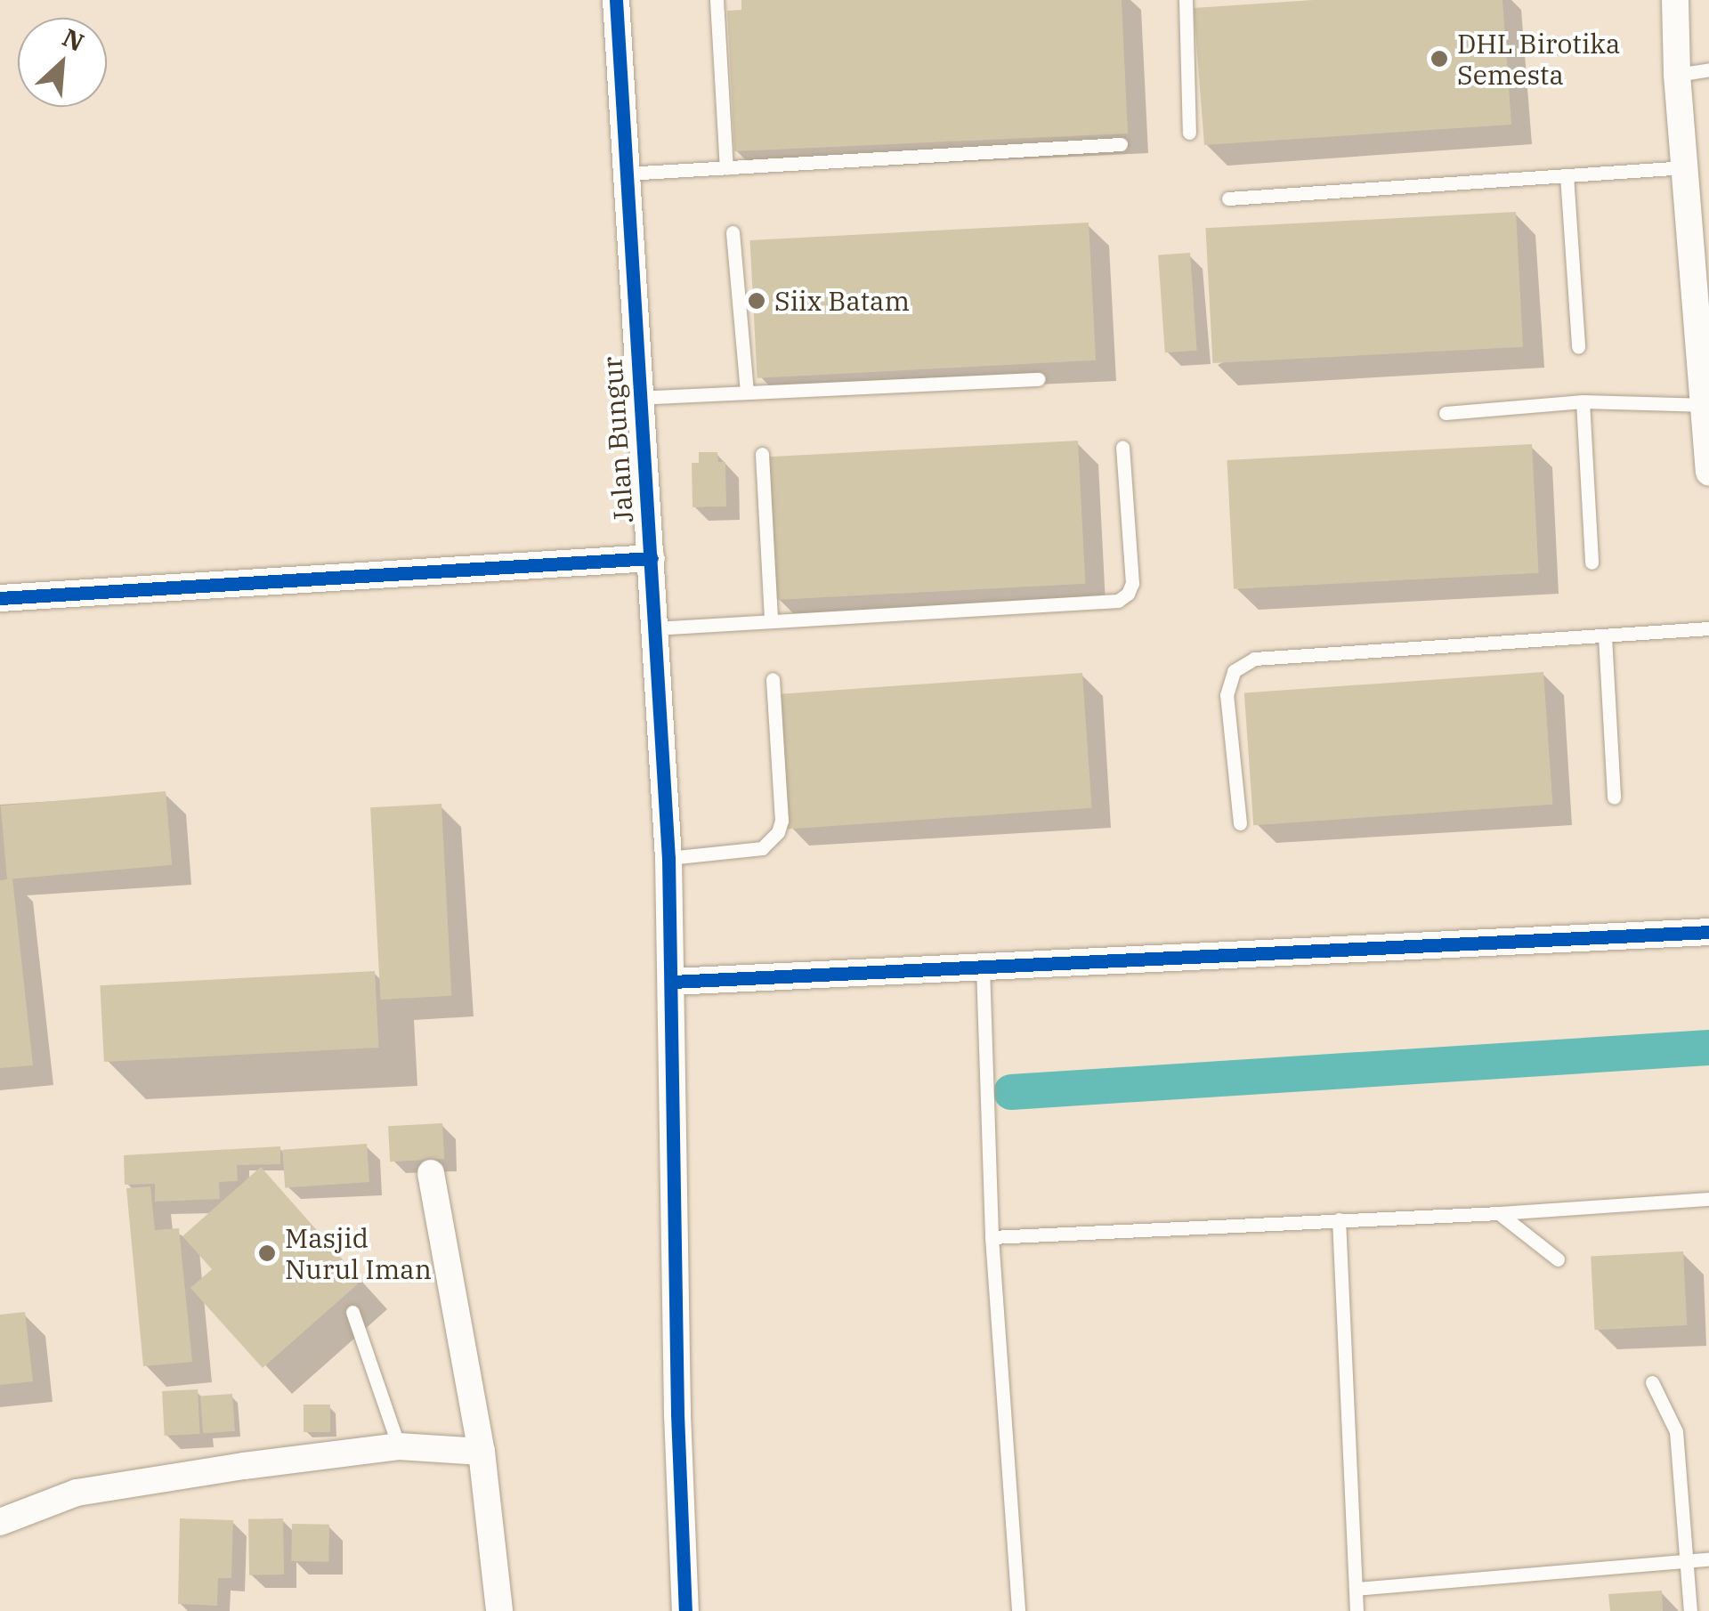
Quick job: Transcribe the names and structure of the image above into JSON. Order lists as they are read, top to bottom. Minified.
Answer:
{"streets":{"street":["Jalan Bungur"]},"places":["DHL Birotika Semesta","Siix Batam","Masjid Nurul Iman"],"north":"top right"}
